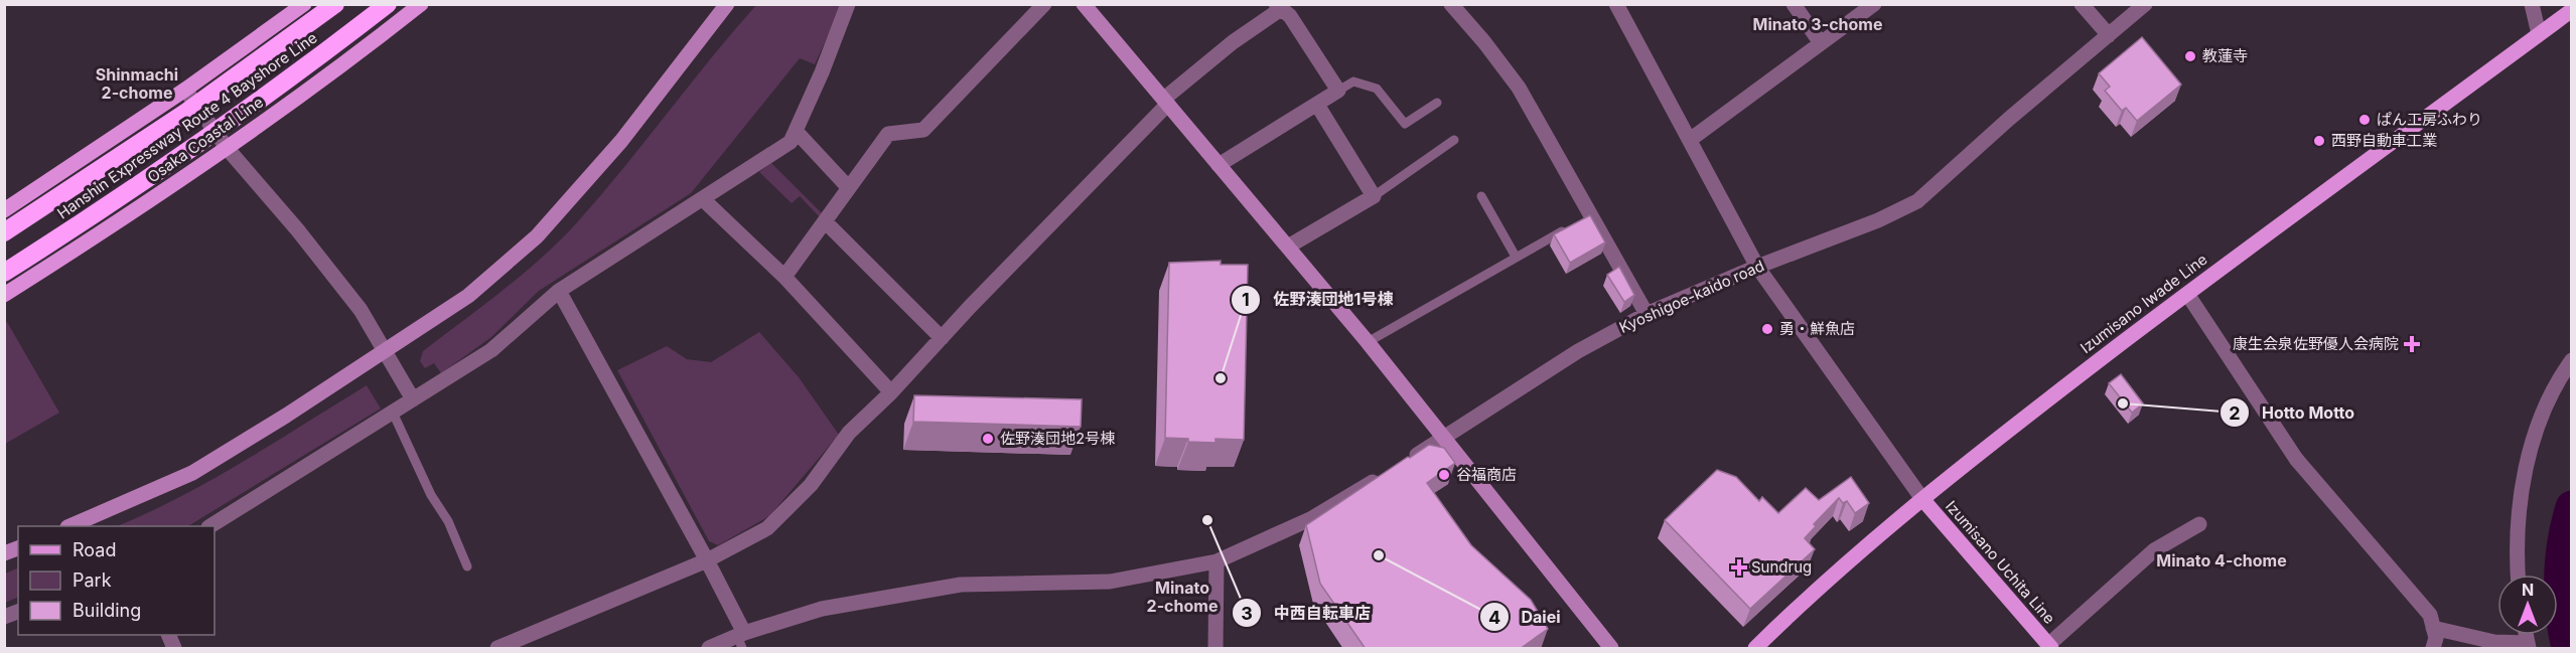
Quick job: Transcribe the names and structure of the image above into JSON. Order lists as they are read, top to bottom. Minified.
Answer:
{"streets":{"highway":["Hanshin Expressway Route 4 Bayshore Line"],"main road":["Osaka Coastal Line","Izumisano Iwade Line","Izumisano Uchita Line"],"street":["Kyoshigoe-kaido road"]},"crossings":[["Izumisano Iwade Line","Izumisano Uchita Line"]],"districts":["Minato 3-chome","Shinmachi 2-chome","Minato 4-chome","Minato 2-chome"],"places":{"other":["教蓮寺","ぱん工房ふわり","西野自動車工業","勇・鮮魚店","佐野湊団地1号棟","Hotto Motto","佐野湊団地2号棟","谷福商店","中西自転車店","Daiei"],"health":["康生会泉佐野優人会病院","Sundrug"]},"legend":["Road","Park","Building"],"north":"top"}
